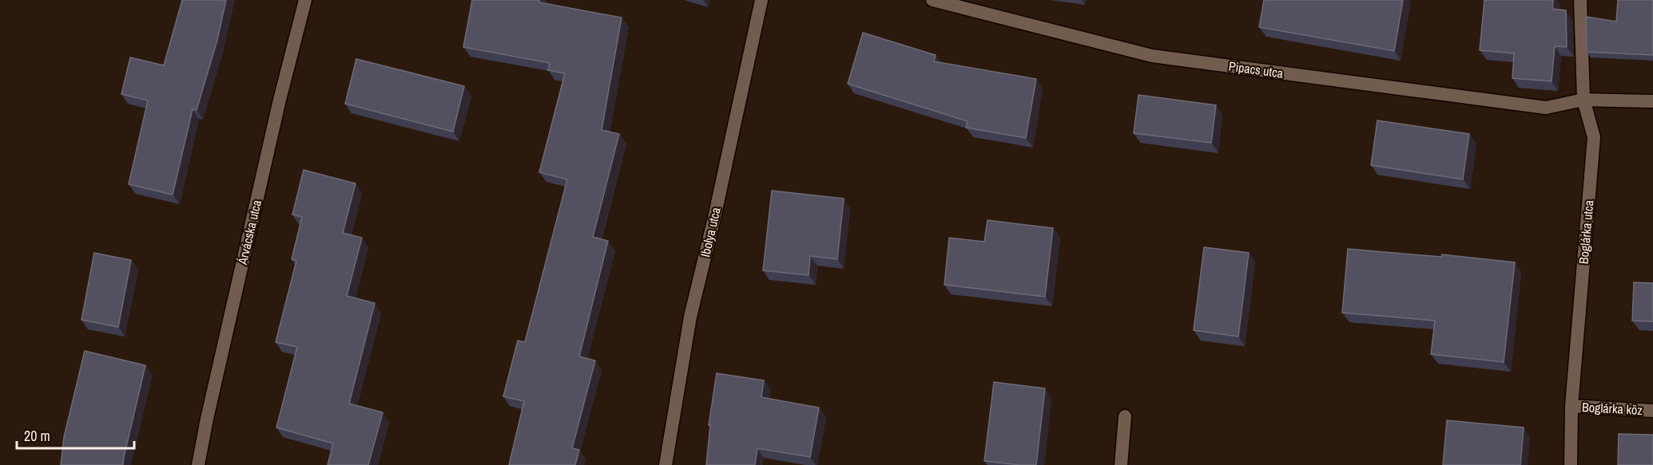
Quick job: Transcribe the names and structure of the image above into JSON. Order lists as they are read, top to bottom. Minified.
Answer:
{"streets":{"street":["Pipacs utca","Árvácska utca","Ibolya utca","Boglárka utca","Boglárka köz"]},"crossings":[["Pipacs utca","Boglárka utca"],["Boglárka utca","Boglárka köz"]],"scale_bar":"20 m"}
